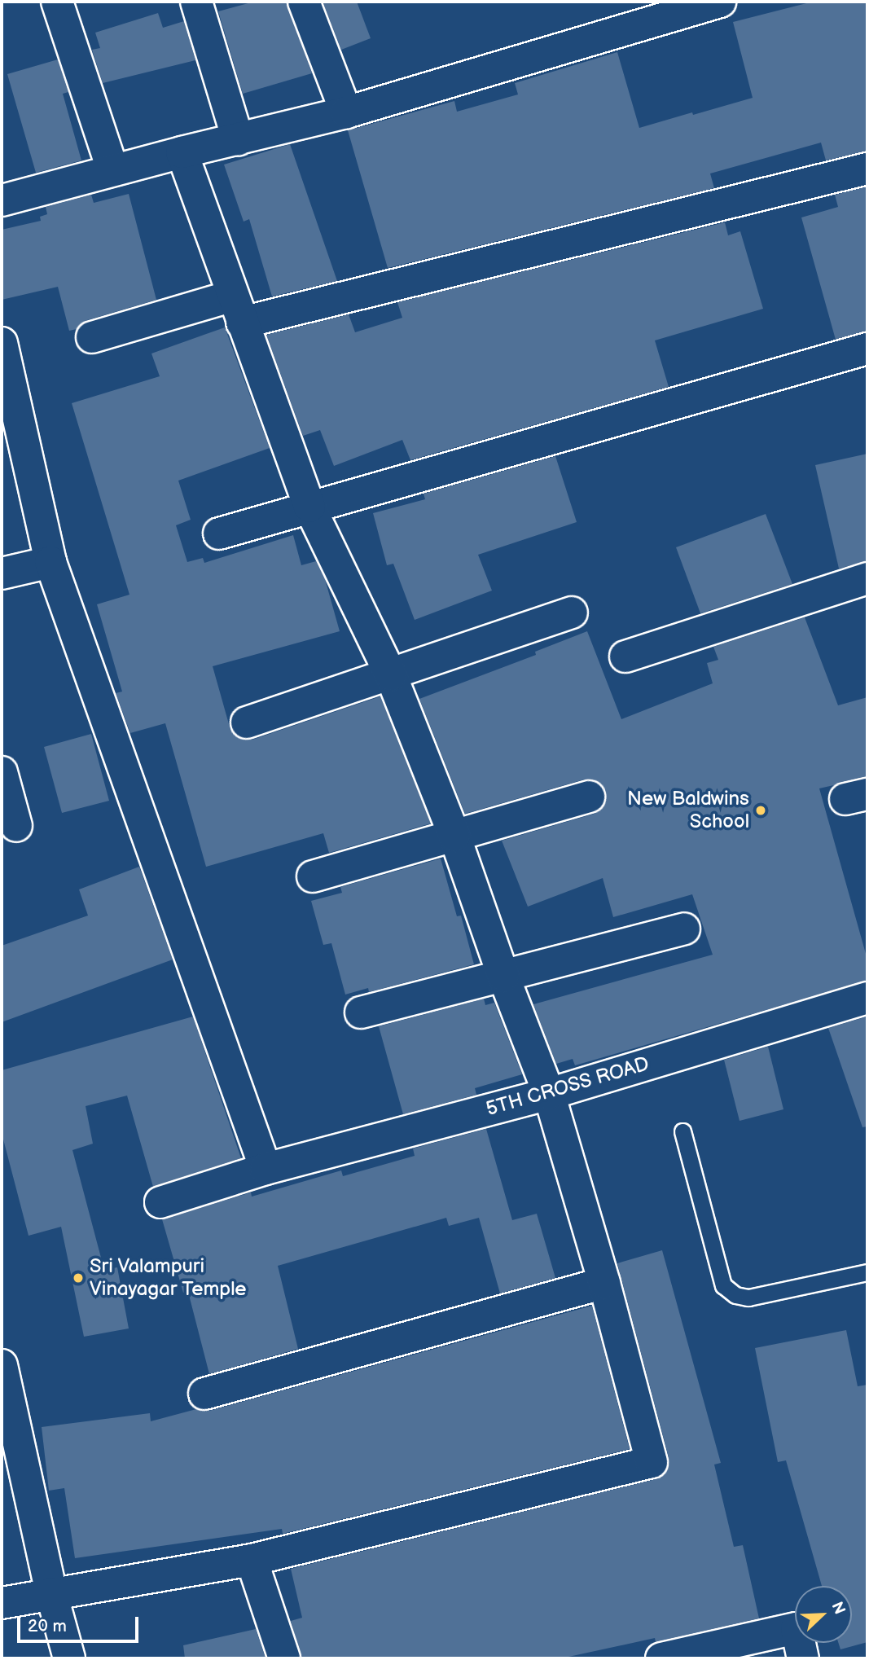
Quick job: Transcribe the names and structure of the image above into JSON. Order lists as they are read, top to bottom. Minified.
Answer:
{"streets":{"street":["5TH CROSS ROAD"]},"places":["New Baldwins School","Sri Valampuri Vinayagar Temple"],"scale_bar":"20 m","north":"top right"}
